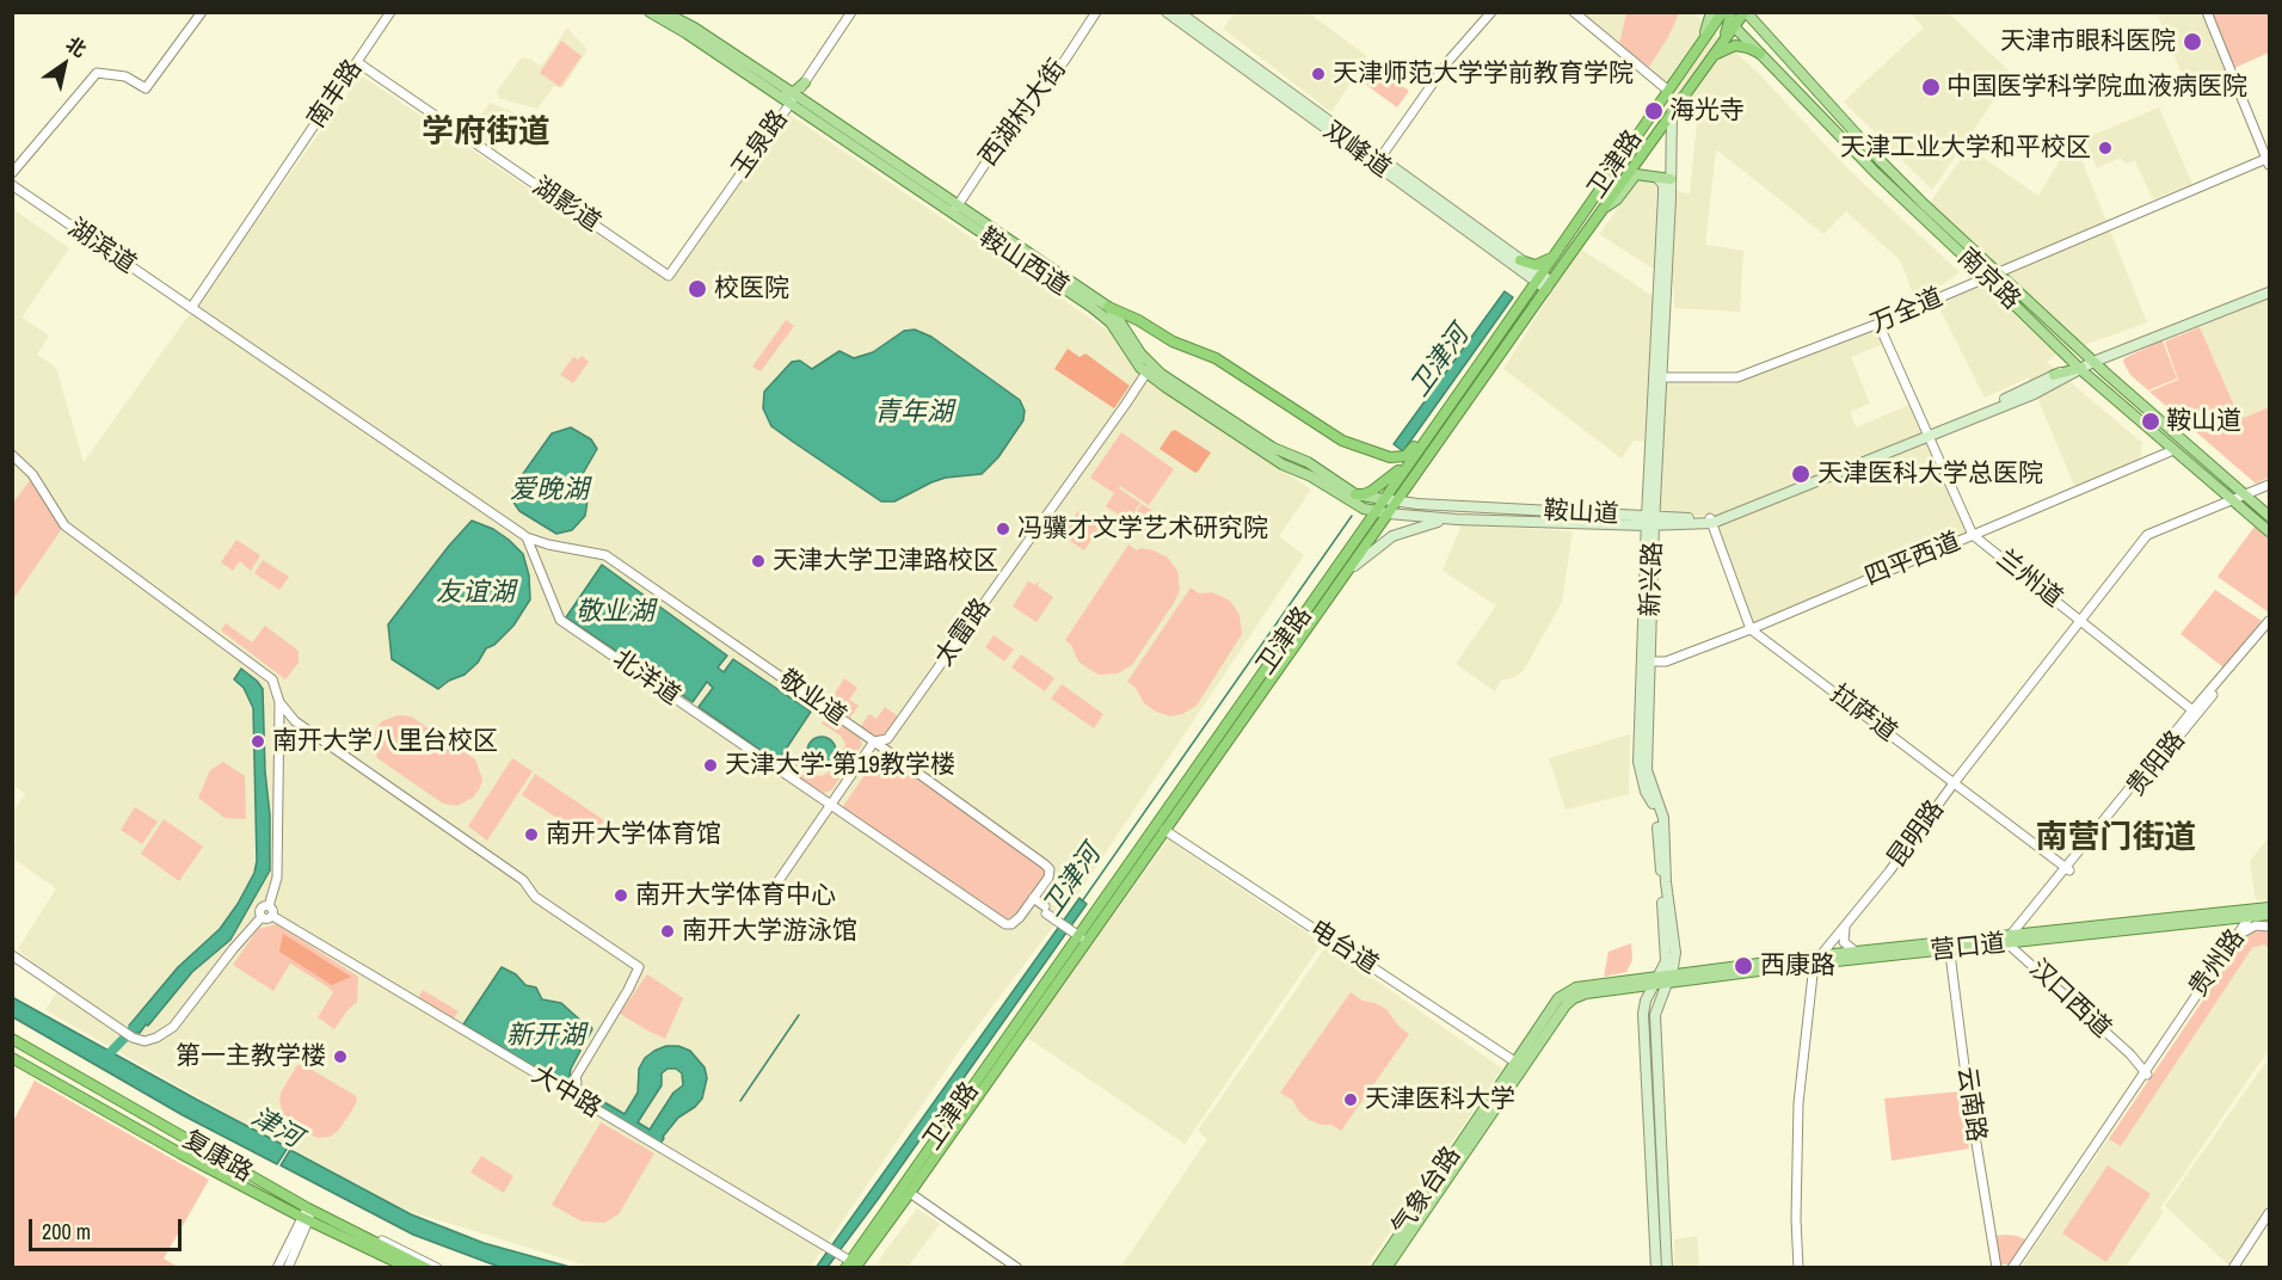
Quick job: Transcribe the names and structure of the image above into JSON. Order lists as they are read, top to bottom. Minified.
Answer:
{"streets":{"highway":["卫津路","复康路"],"main road":["双峰道","鞍山西道","南京路","鞍山道","新兴路","营口道","气象台路"],"street":["南丰路","西湖村大街","玉泉路","湖影道","湖滨道","万全道","四平西道","兰州道","太雷路","北洋道","敬业道","拉萨道","贵阳路","昆明路","电台道","贵州路","汉口西道","大中路","云南路"]},"crossings":[["南丰路","湖影道"],["南丰路","湖滨道"],["西湖村大街","鞍山西道"],["玉泉路","湖影道"],["玉泉路","鞍山西道"],["双峰道","卫津路"],["卫津路","鞍山西道"],["卫津路","南京路"],["卫津路","鞍山道"],["卫津路","新兴路"],["卫津路","电台道"],["卫津路","大中路"],["鞍山西道","鞍山道"],["鞍山西道","太雷路"],["南京路","万全道"],["南京路","鞍山道"],["南京路","四平西道"],["南京路","昆明路"],["万全道","新兴路"],["万全道","兰州道"],["鞍山道","新兴路"],["鞍山道","兰州道"],["四平西道","新兴路"],["四平西道","兰州道"],["四平西道","拉萨道"],["新兴路","营口道"],["新兴路","气象台路"],["兰州道","贵阳路"],["兰州道","昆明路"],["太雷路","北洋道"],["太雷路","敬业道"],["北洋道","敬业道"],["拉萨道","贵阳路"],["拉萨道","昆明路"],["贵阳路","营口道"],["贵阳路","汉口西道"],["昆明路","营口道"],["电台道","气象台路"],["营口道","贵州路"],["营口道","汉口西道"],["营口道","云南路"],["营口道","气象台路"],["贵州路","汉口西道"]],"districts":["学府街道","南营门街道"],"water":["卫津河","青年湖","爱晚湖","友谊湖","敬业湖","新开湖","津河"],"places":["天津市眼科医院","天津师范大学学前教育学院","中国医学科学院血液病医院","海光寺","天津工业大学和平校区","校医院","鞍山道","天津医科大学总医院","冯骥才文学艺术研究院","天津大学卫津路校区","南开大学八里台校区","天津大学-第19教学楼","南开大学体育馆","南开大学体育中心","南开大学游泳馆","西康路","第一主教学楼","天津医科大学"],"scale_bar":"200 m","north":"top right"}
